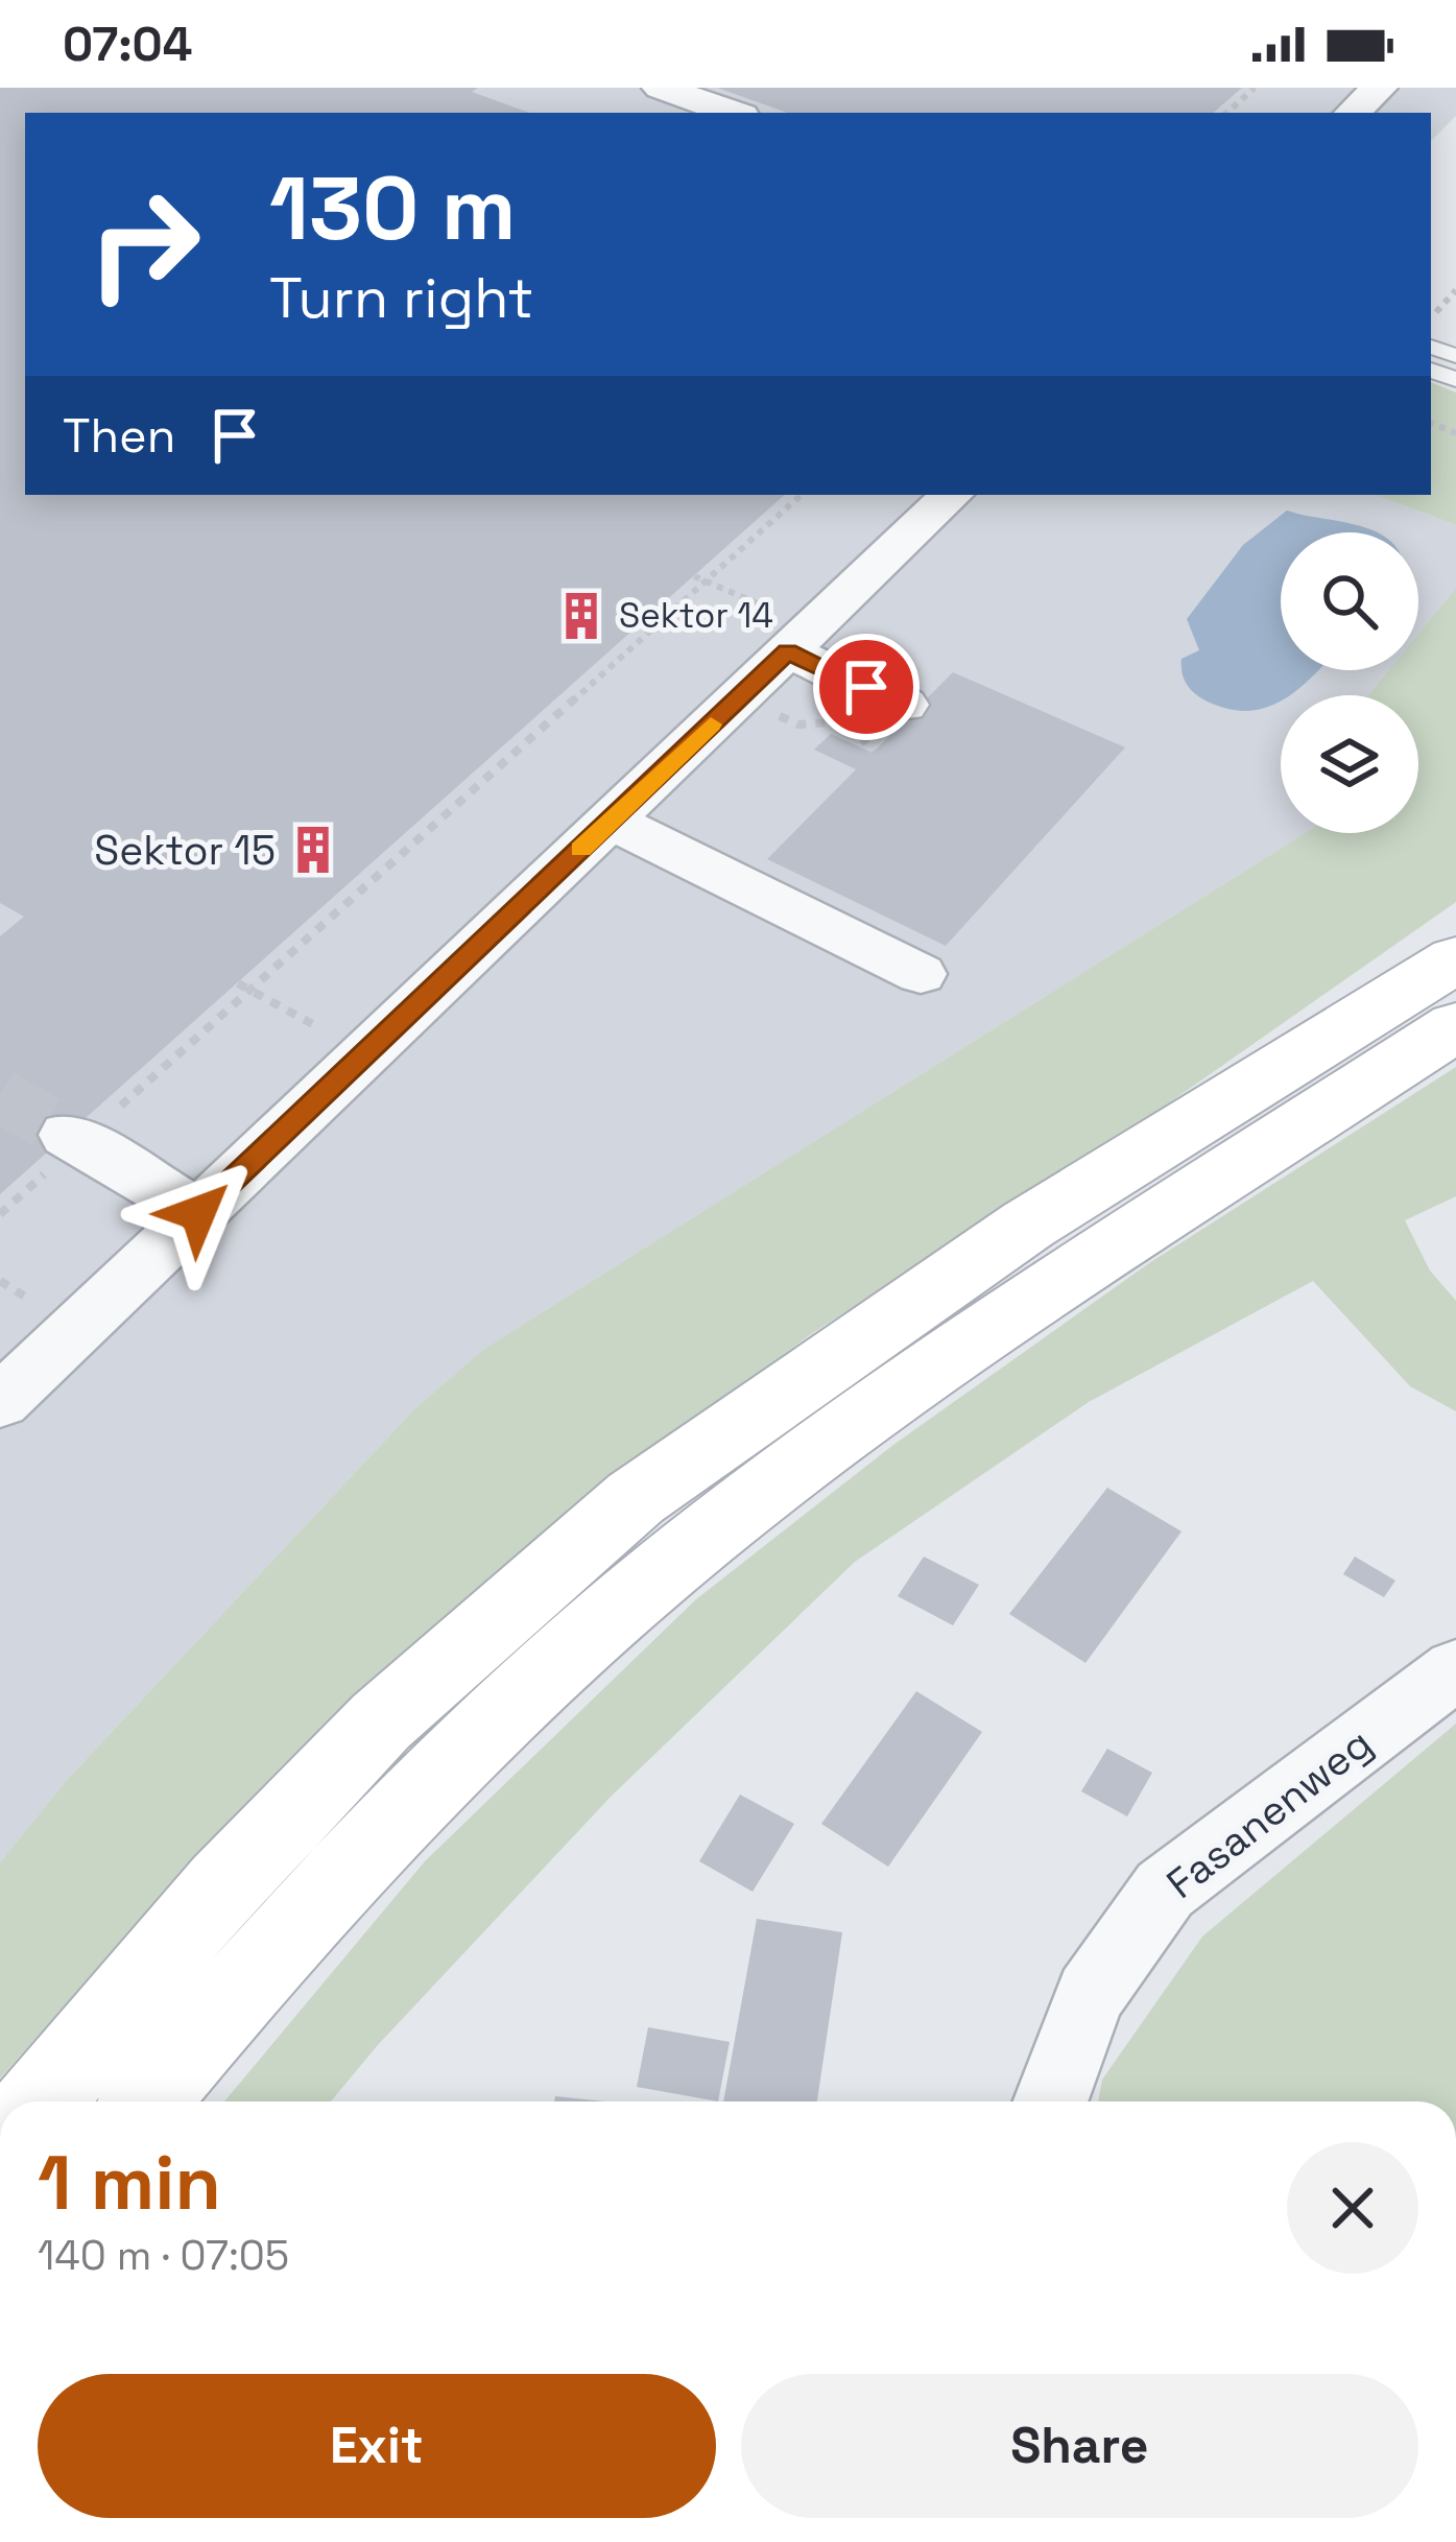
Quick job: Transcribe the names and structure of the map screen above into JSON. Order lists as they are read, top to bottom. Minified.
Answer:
{"streets":{"street":["Fasanenweg"]},"places":{"building":["Sektor 14","Sektor 15"]},"page":{"status":"07:04","turn":["130 m","Turn right"],"then":"Then","heading":["1 min","140 m · 07:05"],"buttons":["Exit","Share"]}}
